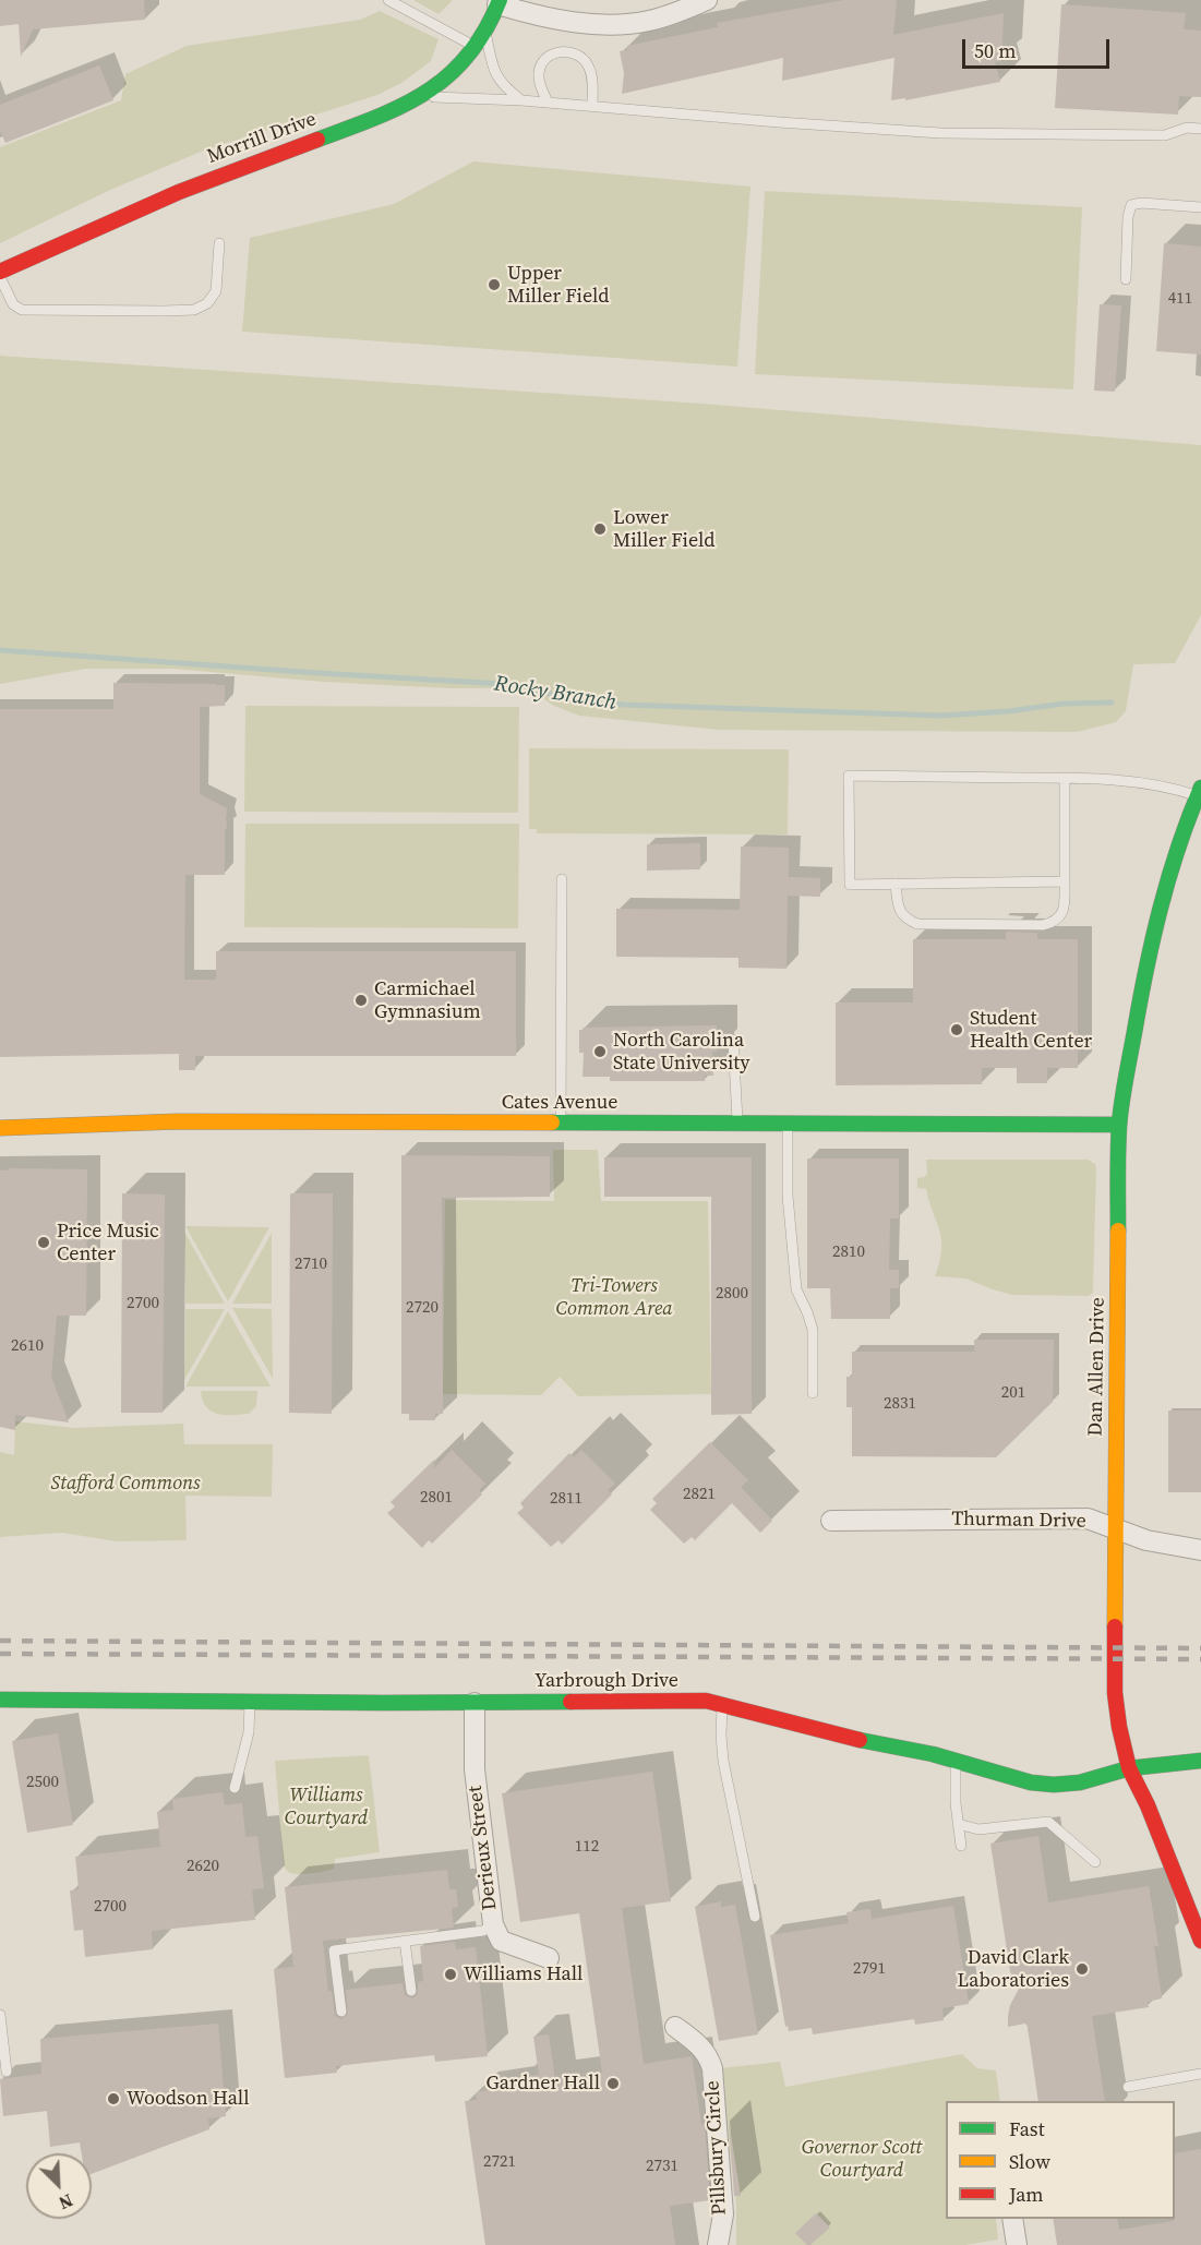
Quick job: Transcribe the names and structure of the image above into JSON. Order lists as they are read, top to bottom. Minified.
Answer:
{"streets":{"street":["Morrill Drive","Cates Avenue","Dan Allen Drive","Thurman Drive","Yarbrough Drive","Derieux Street","Pillsbury Circle"]},"crossings":[["Cates Avenue","Dan Allen Drive"],["Dan Allen Drive","Thurman Drive"],["Dan Allen Drive","Yarbrough Drive"],["Yarbrough Drive","Derieux Street"]],"water":["Rocky Branch"],"parks":["Tri-Towers Common Area","Stafford Commons","Williams Courtyard","Governor Scott Courtyard"],"places":["Upper Miller Field","Lower Miller Field","Carmichael Gymnasium","Student Health Center","North Carolina State University","Price Music Center","David Clark Laboratories","Williams Hall","Gardner Hall","Woodson Hall"],"house_numbers":["411","2810","2710","2800","2700","2720","2610","201","2831","2821","2801","2811","2500","112","2620","2700","2791","2721","2731"],"legend":["Fast","Slow","Jam"],"scale_bar":"50 m","north":"bottom right"}
